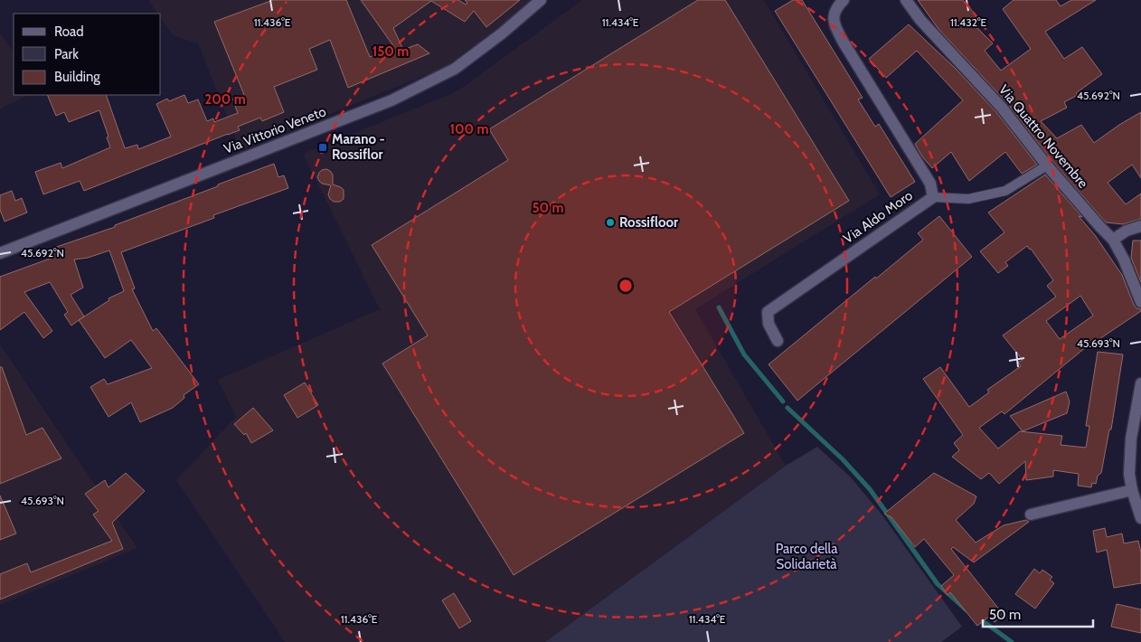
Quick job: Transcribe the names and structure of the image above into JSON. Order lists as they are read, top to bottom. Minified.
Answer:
{"streets":{"street":["Via Vittorio Veneto","Via Quattro Novembre","Via Aldo Moro"]},"parks":["Parco della Solidarietà"],"places":{"transit":["Marano - Rossiflor"],"other":["Rossifloor"]},"legend":["Road","Park","Building"],"scale_bar":"50 m","coordinates":["11.436°E","11.434°E","11.432°E","45.692°N","45.693°N"],"rings":["150 m","200 m","100 m","50 m"]}
